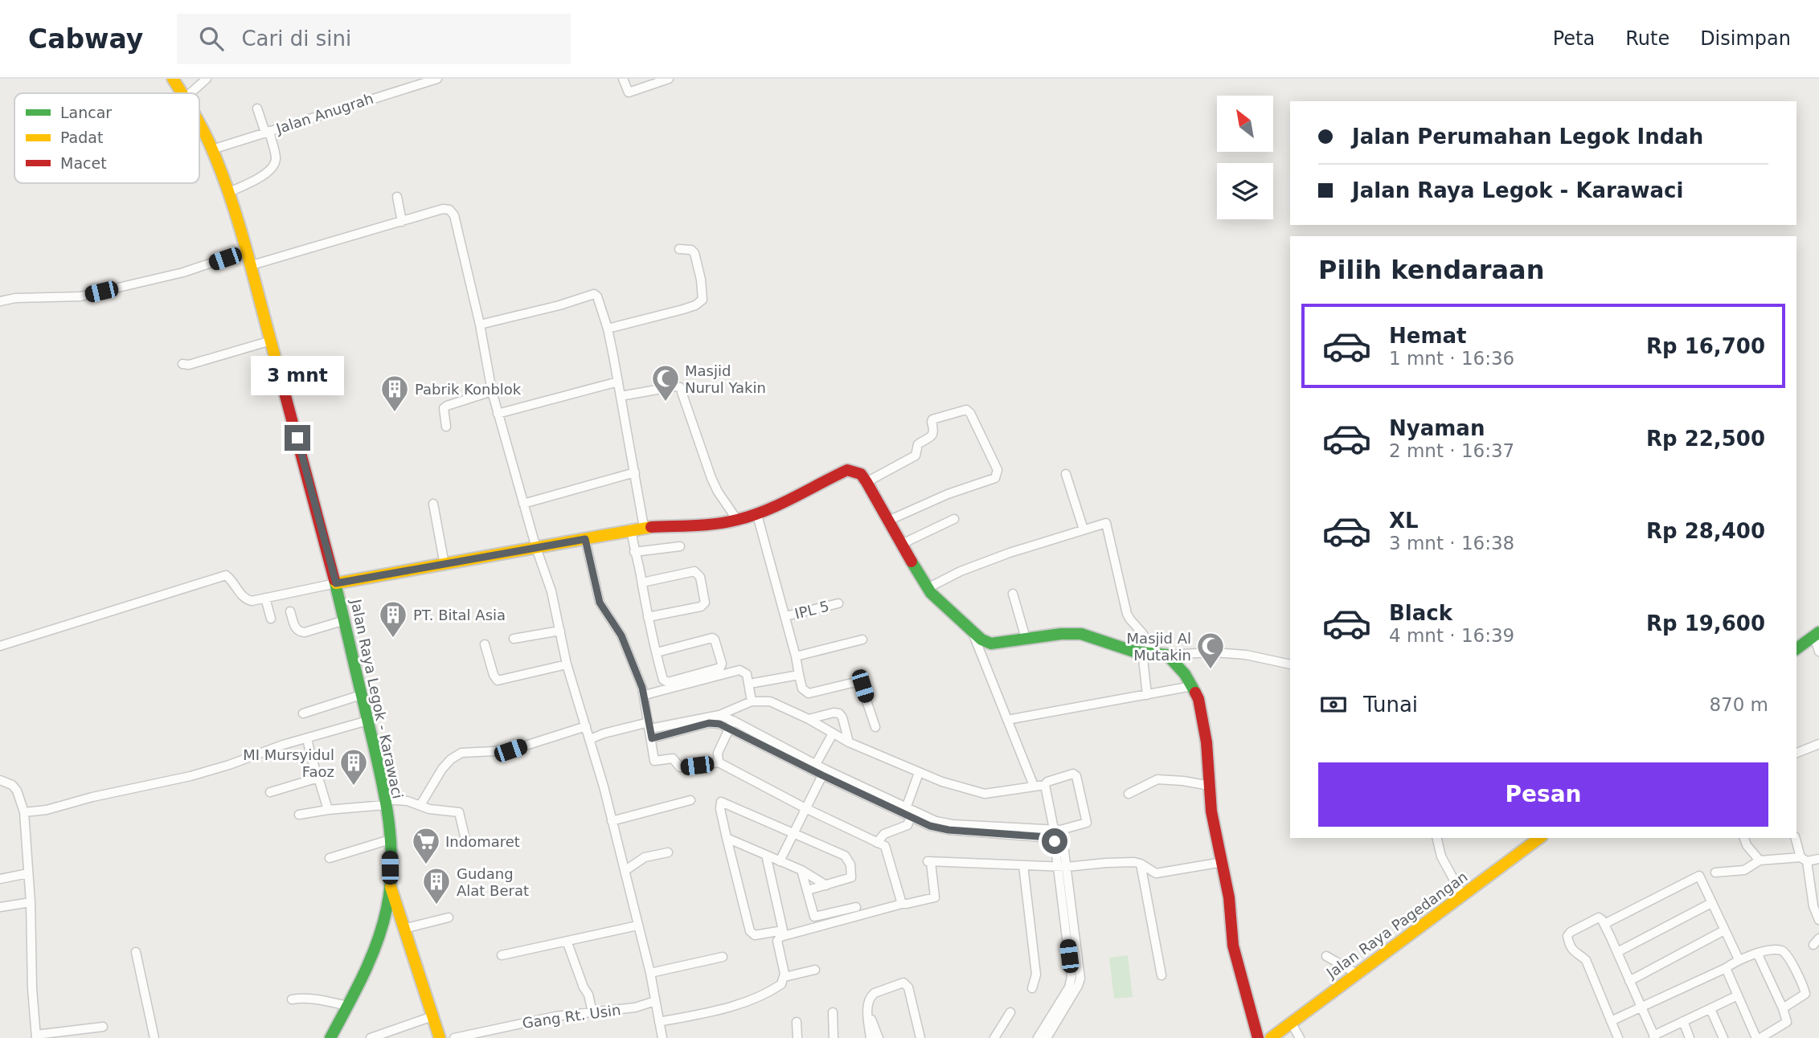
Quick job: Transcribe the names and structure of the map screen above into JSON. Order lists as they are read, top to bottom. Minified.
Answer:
{"streets":{"street":["Jalan Anugrah","IPL 5","Jalan Raya Legok - Karawaci","Jalan Raya Pagedangan","Gang Rt. Usin"]},"crossings":[["Jalan Anugrah","Jalan Raya Legok - Karawaci"]],"places":{"mosque":["Masjid Nurul Yakin","Masjid Al Mutakin"],"building":["Pabrik Konblok","PT. Bital Asia","MI Mursyidul Faoz","Gudang Alat Berat"],"supermarket":["Indomaret"]},"legend":["Lancar","Padat","Macet"],"north":"top left","page":{"header":"Cabway","search":"Cari di sini","nav":["Peta","Rute","Disimpan"],"banner":["Jalan Perumahan Legok Indah","Jalan Raya Legok - Karawaci"],"heading":"Pilih kendaraan","list":[{"name":"Hemat","note":"1 mnt · 16:36","value":"Rp 16,700"},{"name":"Nyaman","note":"2 mnt · 16:37","value":"Rp 22,500"},{"name":"XL","note":"3 mnt · 16:38","value":"Rp 28,400"},{"name":"Black","note":"4 mnt · 16:39","value":"Rp 19,600"}],"bubble":"3 mnt","pay":["Tunai","870 m"],"buttons":"Pesan"}}
